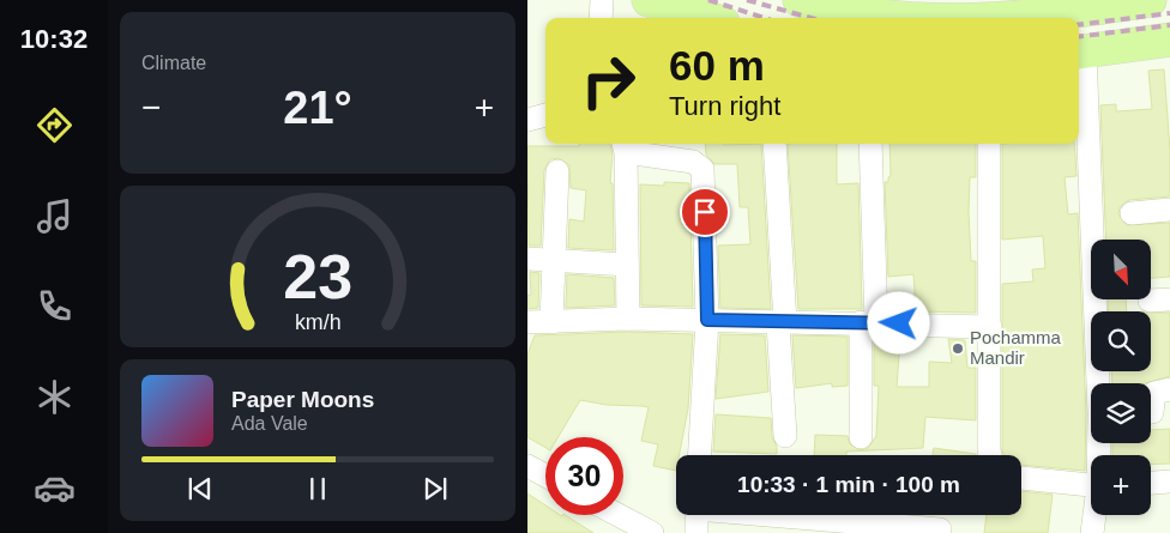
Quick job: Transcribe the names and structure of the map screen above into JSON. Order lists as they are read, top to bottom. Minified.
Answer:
{"places":["Pochamma Mandir"],"north":"bottom right","page":{"tabs":"10:32","tile":"Climate","turn":["60 m","Turn right"],"heat":["−","21°","+"],"map_buttons":"+","song":["Paper Moons","Ada Vale"],"limit":"30","trip":"10:33 · 1 min · 100 m","gauge":["23","km/h"]}}
